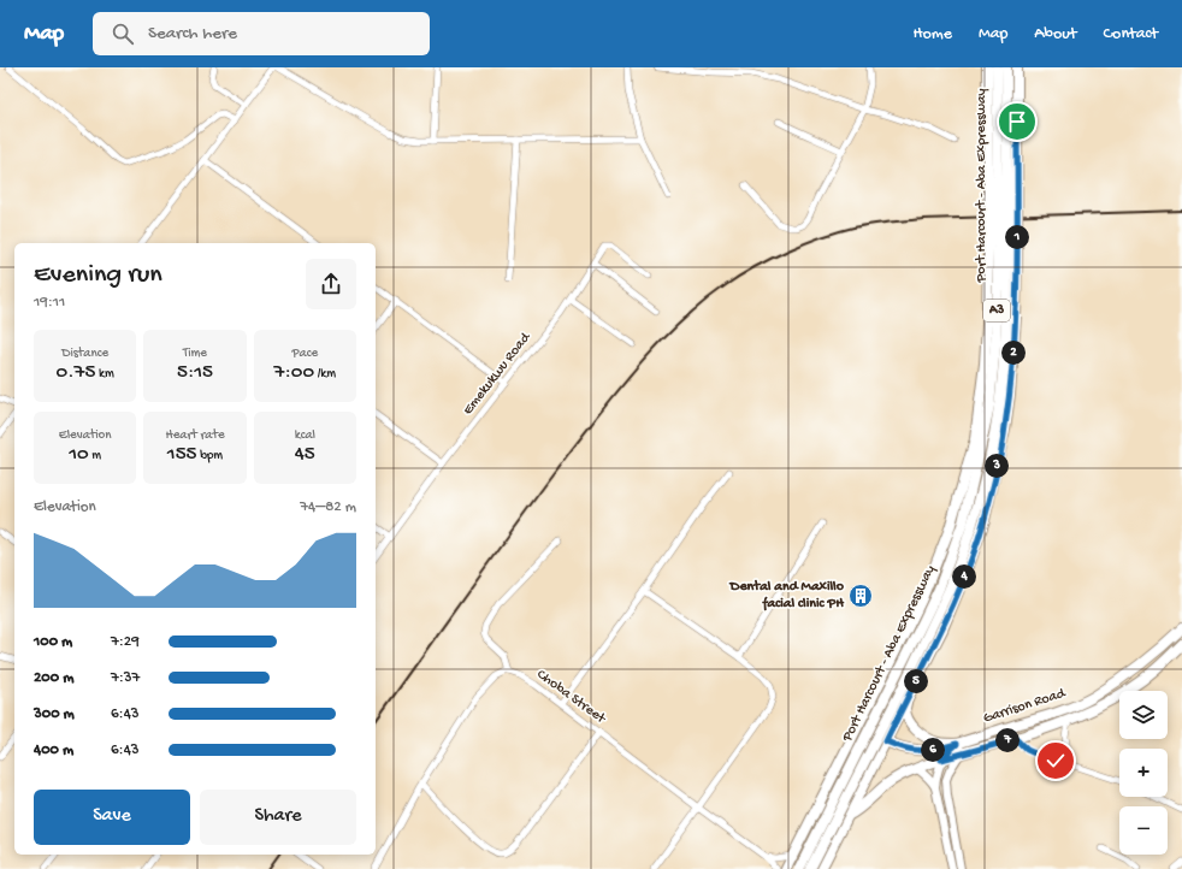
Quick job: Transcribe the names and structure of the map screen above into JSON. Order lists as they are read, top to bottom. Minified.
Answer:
{"streets":{"main road":["Port Harcourt - Aba Expressway","A3","Garrison Road"],"street":["Emekukwu Road","Choba Street"]},"places":{"building":["Dental and Maxillo facial clinic PH"]},"page":{"header":"Map","search":"Search here","nav":["Home","Map","About","Contact"],"pins":["1","2","3","4","5","7","6"],"heading":["Evening run","19:11"],"stats":[["Distance","0.75 km"],["Time","5:15"],["Pace","7:00 /km"],["Elevation","10 m"],["Heart rate","155 bpm"],["kcal","45"]],"chart":["Elevation","74–82 m"],"list":[{"name":"100 m","note":"7:29"},{"name":"200 m","note":"7:37"},{"name":"300 m","note":"6:43"},{"name":"400 m","note":"6:43"}],"map_buttons":["+","−"],"buttons":["Save","Share"]}}
